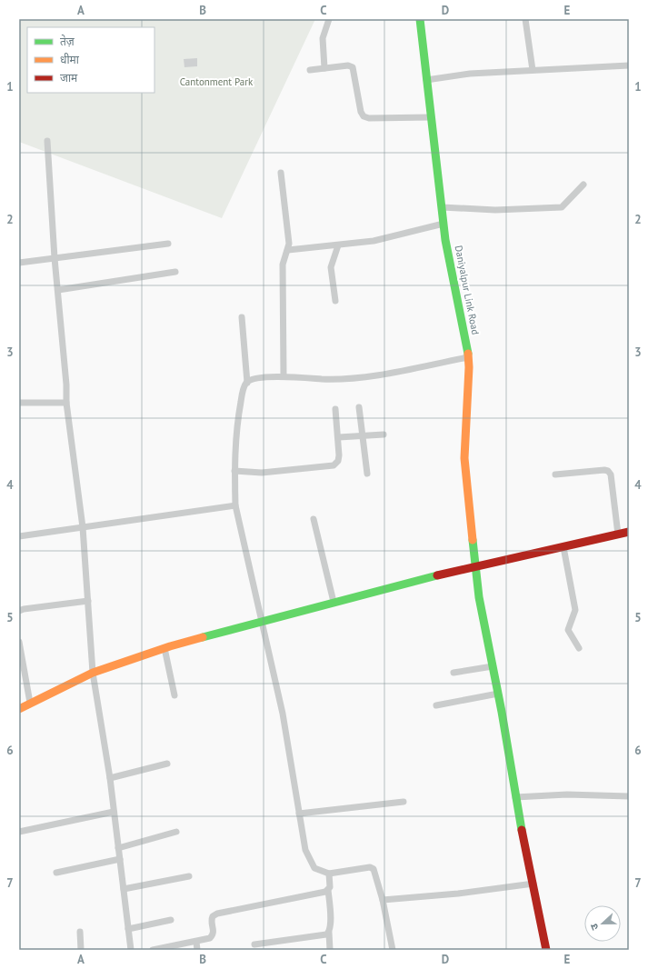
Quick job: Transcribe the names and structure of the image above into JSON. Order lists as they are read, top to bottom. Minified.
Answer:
{"streets":{"street":["Daniyalpur Link Road"]},"parks":["Cantonment Park"],"legend":["तेज़","धीमा","जाम"],"north":"left","grid":{"columns":["A","B","C","D","E"],"rows":["1","2","3","4","5","6","7"]}}
